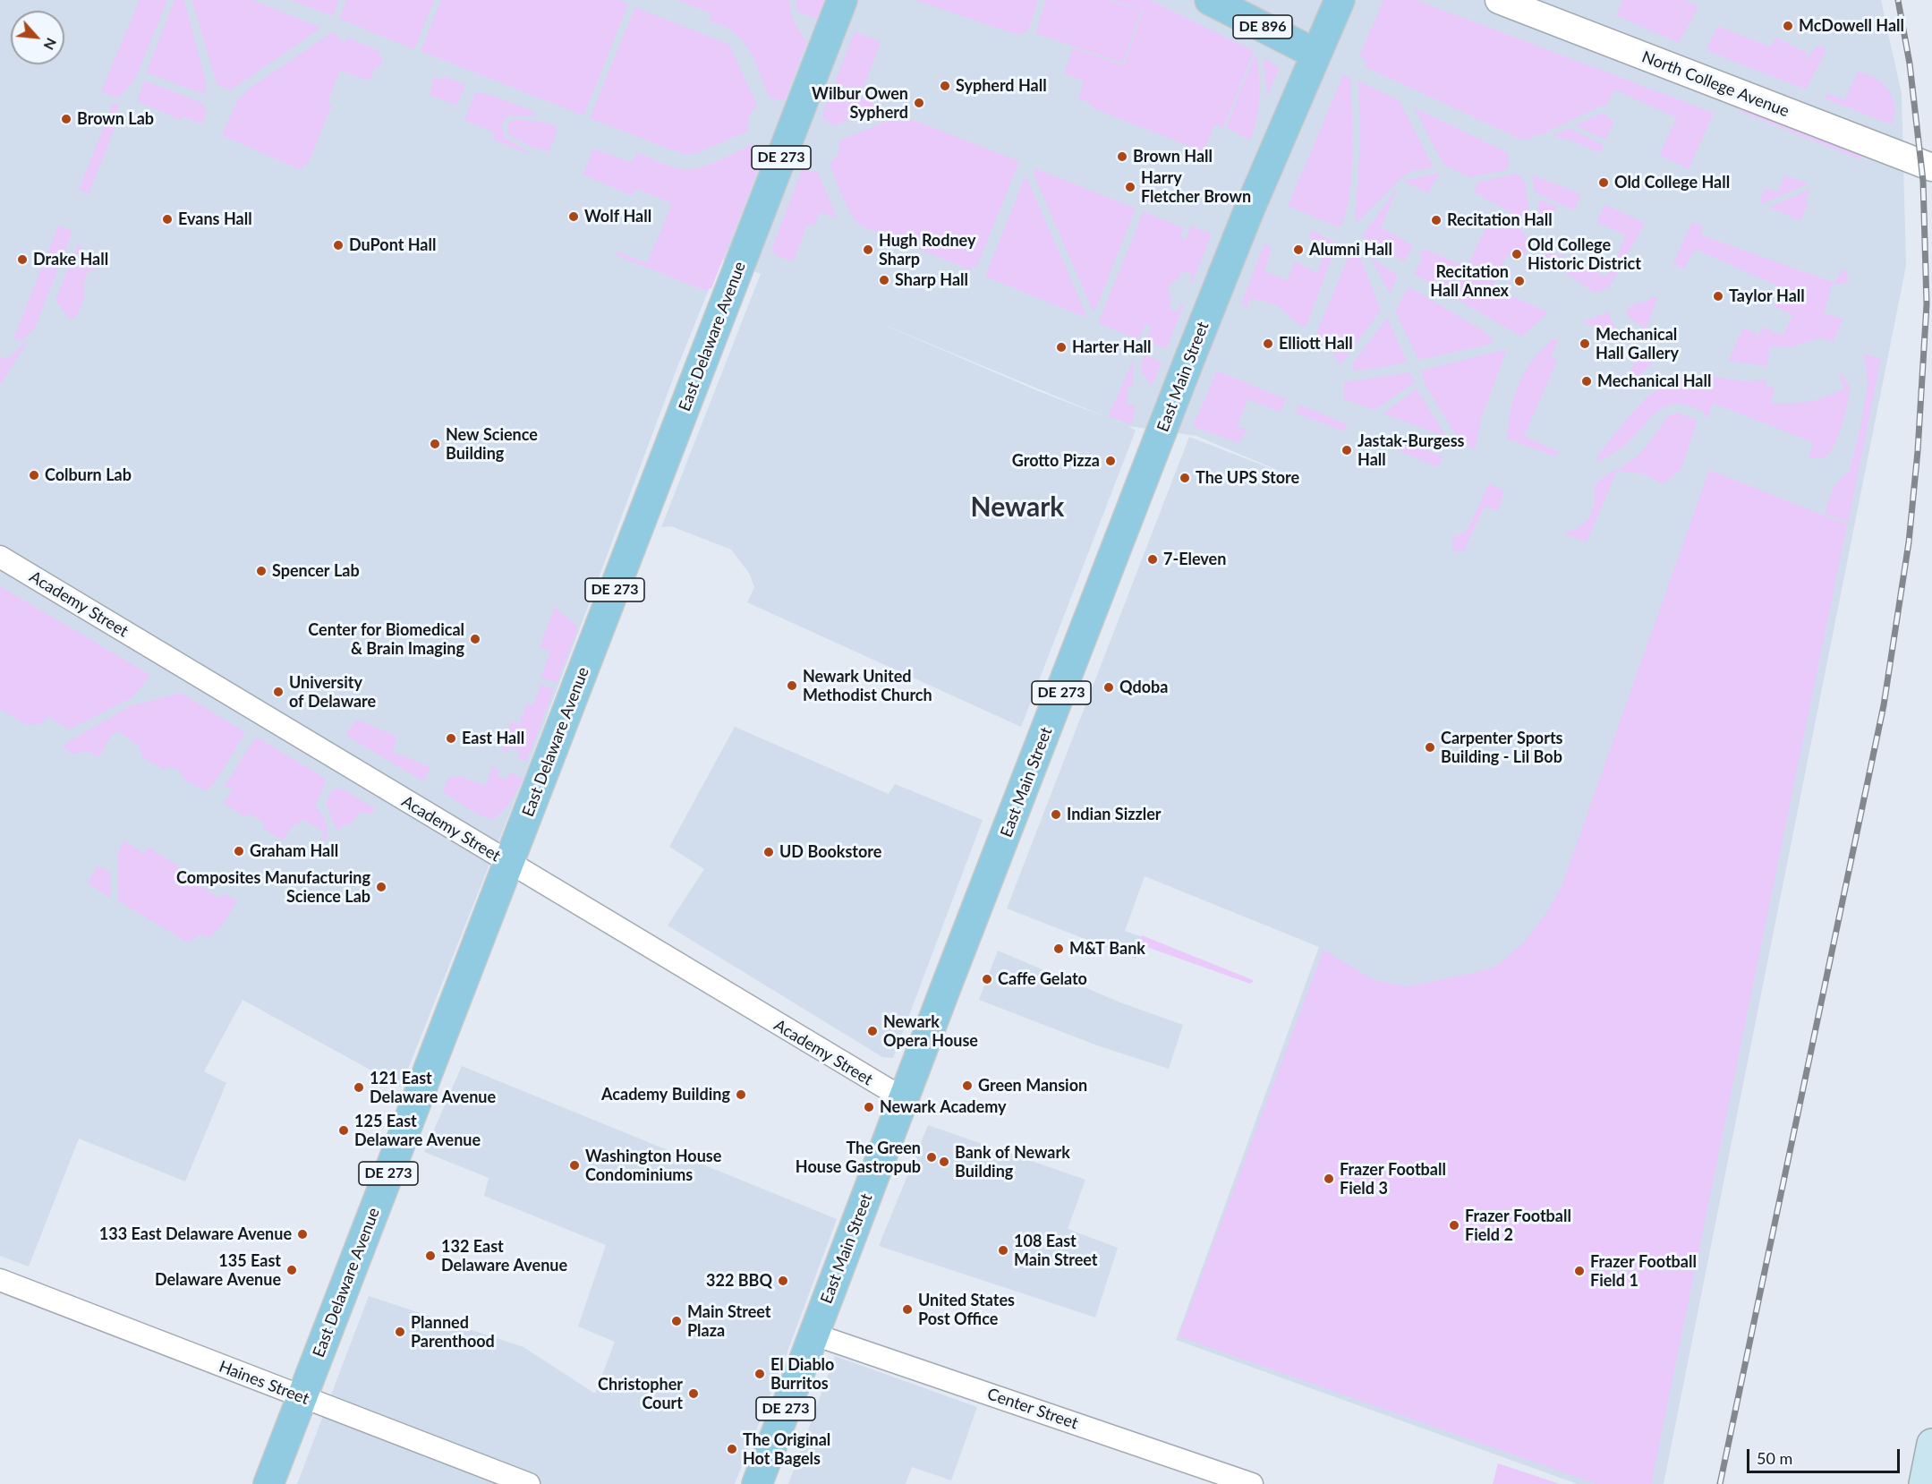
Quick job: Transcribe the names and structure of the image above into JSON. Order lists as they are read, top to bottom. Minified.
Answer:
{"streets":{"main road":["DE 896","DE 273","East Delaware Avenue","East Main Street"],"street":["North College Avenue","Academy Street","Haines Street","Center Street"]},"crossings":[["DE 896","DE 273"],["DE 896","East Main Street"],["DE 273","East Main Street"],["East Delaware Avenue","Academy Street"],["East Delaware Avenue","Haines Street"],["East Main Street","Academy Street"],["East Main Street","Center Street"]],"districts":["Newark"],"places":["McDowell Hall","Sypherd Hall","Wilbur Owen Sypherd","Brown Lab","Brown Hall","Old College Hall","Harry Fletcher Brown","Wolf Hall","Evans Hall","Recitation Hall","DuPont Hall","Hugh Rodney Sharp","Alumni Hall","Old College Historic District","Drake Hall","Sharp Hall","Recitation Hall Annex","Taylor Hall","Elliott Hall","Mechanical Hall Gallery","Harter Hall","Mechanical Hall","New Science Building","Jastak-Burgess Hall","Grotto Pizza","Colburn Lab","The UPS Store","7-Eleven","Spencer Lab","Center for Biomedical & Brain Imaging","Newark United Methodist Church","Qdoba","University of Delaware","East Hall","Carpenter Sports Building - Lil Bob","Indian Sizzler","Graham Hall","UD Bookstore","Composites Manufacturing Science Lab","M&T Bank","Caffe Gelato","Newark Opera House","Green Mansion","121 East Delaware Avenue","Academy Building","Newark Academy","125 East Delaware Avenue","The Green House Gastropub","Bank of Newark Building","Washington House Condominiums","Frazer Football Field 3","Frazer Football Field 2","133 East Delaware Avenue","108 East Main Street","132 East Delaware Avenue","135 East Delaware Avenue","Frazer Football Field 1","322 BBQ","United States Post Office","Main Street Plaza","Planned Parenthood","El Diablo Burritos","Christopher Court","The Original Hot Bagels"],"scale_bar":"50 m","north":"bottom right"}
